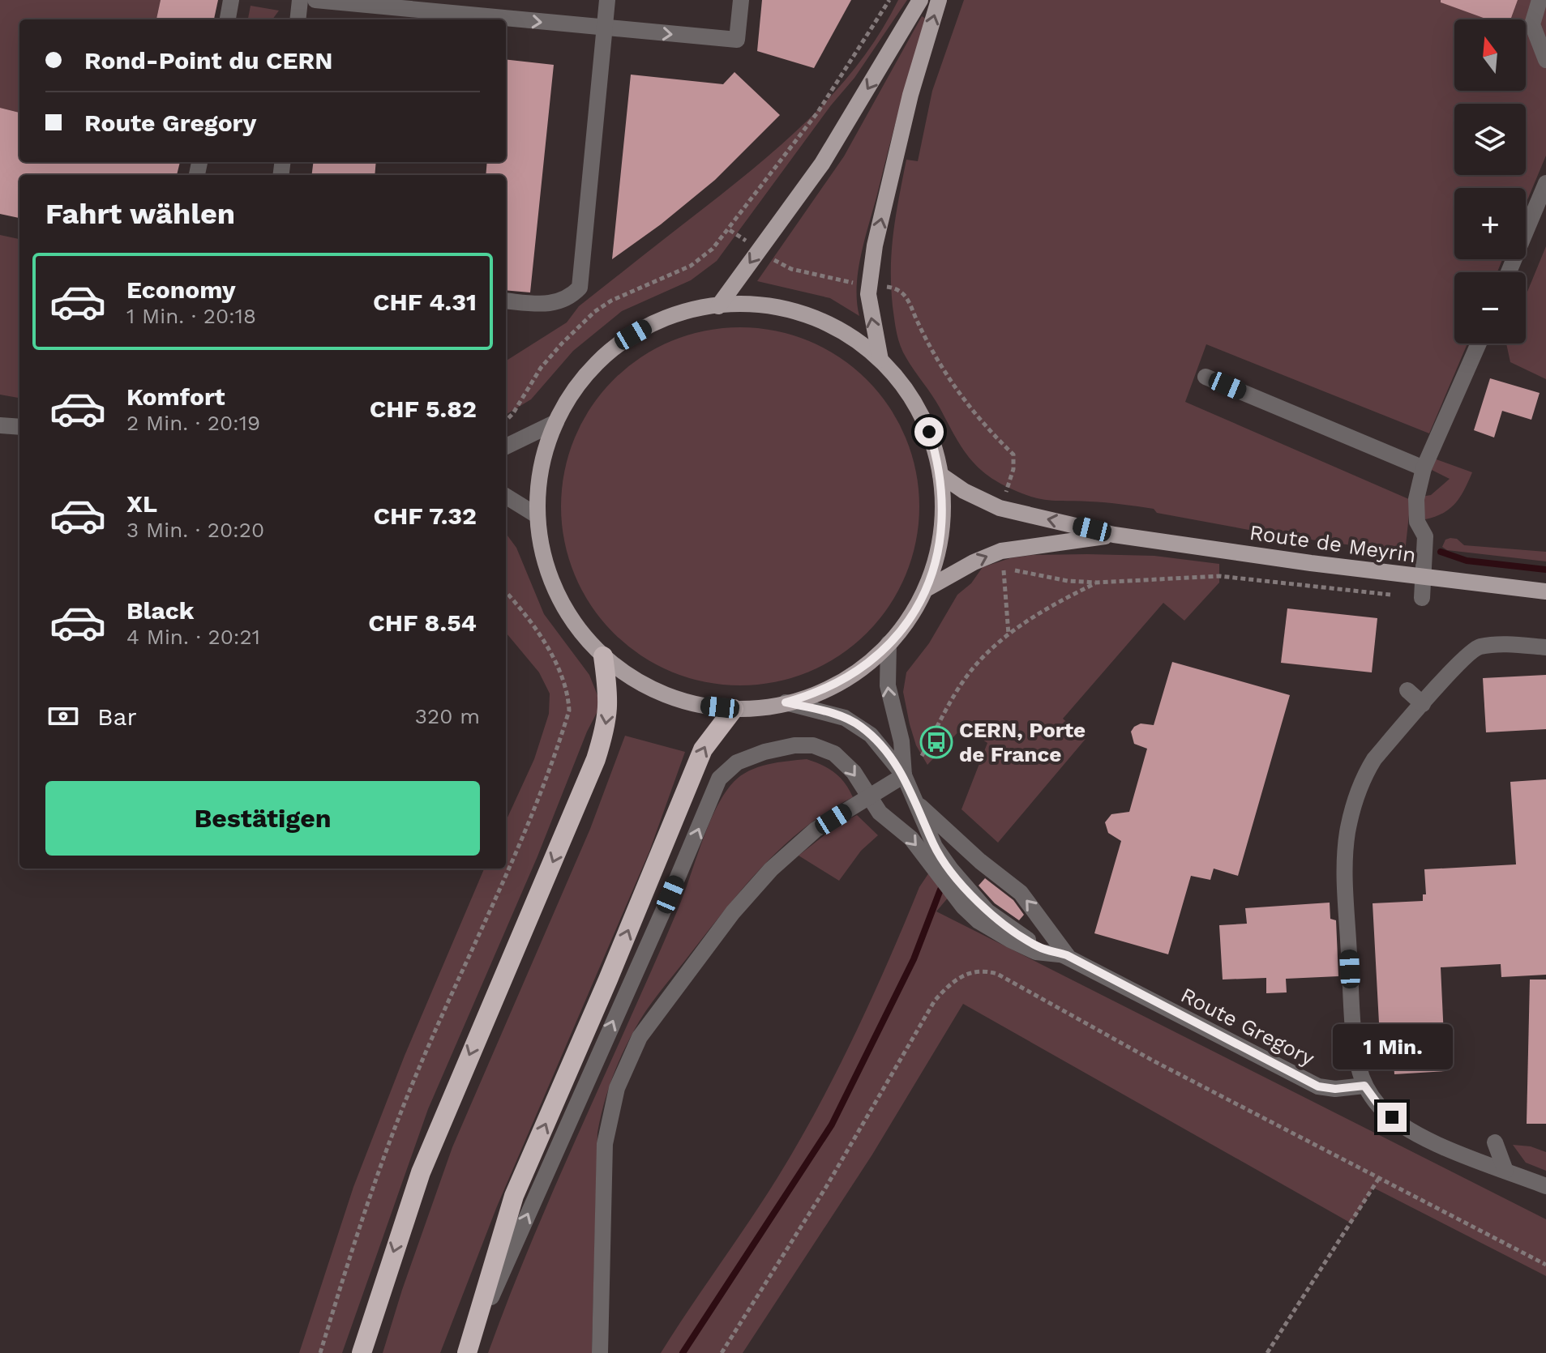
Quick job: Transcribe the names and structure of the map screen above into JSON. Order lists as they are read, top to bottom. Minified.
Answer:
{"streets":{"main road":["Route de Meyrin"],"street":["Route Gregory"]},"places":{"bus stop":["CERN, Porte de France"]},"north":"top","page":{"map_buttons":["+","−"],"banner":["Rond-Point du CERN","Route Gregory"],"heading":"Fahrt wählen","list":[{"name":"Economy","note":"1 Min. · 20:18","value":"CHF 4.31"},{"name":"Komfort","note":"2 Min. · 20:19","value":"CHF 5.82"},{"name":"XL","note":"3 Min. · 20:20","value":"CHF 7.32"},{"name":"Black","note":"4 Min. · 20:21","value":"CHF 8.54"}],"pay":["Bar","320 m"],"buttons":"Bestätigen","bubble":"1 Min."}}
